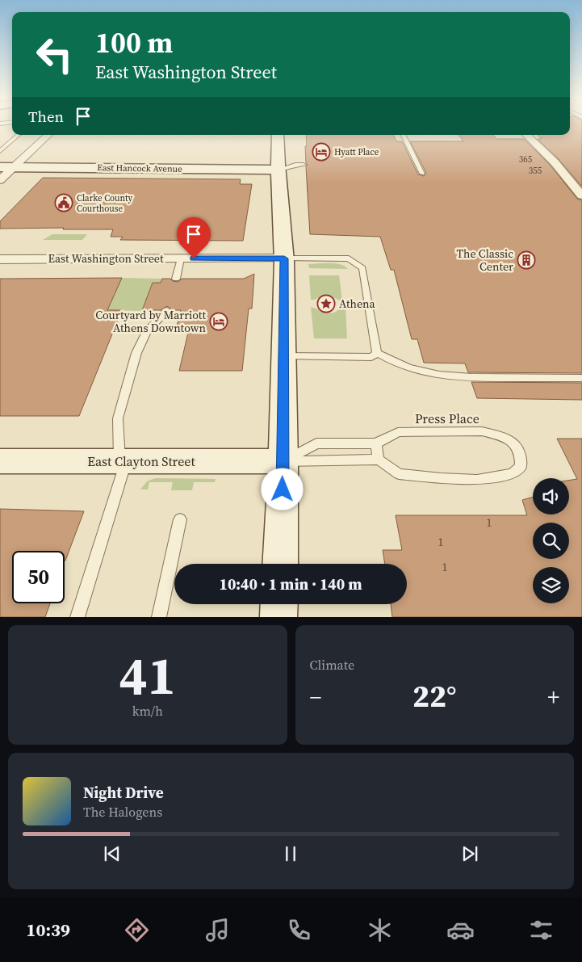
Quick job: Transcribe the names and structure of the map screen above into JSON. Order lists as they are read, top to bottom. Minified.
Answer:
{"streets":{"main road":["East Hancock Avenue","East Clayton Street"],"street":["East Washington Street"],"lane":["Press Place"]},"crossings":[["Press Place","East Clayton Street"]],"places":{"hotel":["Hyatt Place","Courtyard by Marriott Athens Downtown"],"public building":["Clarke County Courthouse"],"building":["The Classic Center"],"place":["Athena"]},"house_numbers":["365","355","1","1","1"],"page":{"turn":["100 m","East Washington Street"],"then":"Then","limit":"50","trip":"10:40 · 1 min · 140 m","tile":[["41","km/h"],"Climate"],"heat":["−","22°","+"],"song":["Night Drive","The Halogens"],"tabs":"10:39"}}
